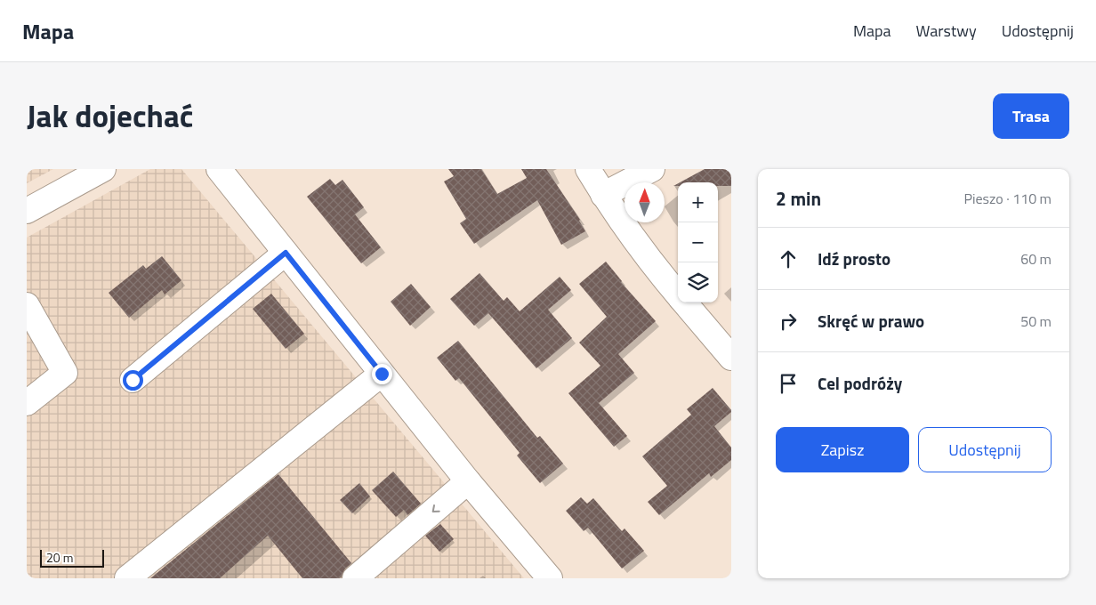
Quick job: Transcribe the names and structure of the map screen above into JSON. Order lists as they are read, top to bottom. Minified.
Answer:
{"scale_bar":"20 m","north":"top","page":{"header":"Mapa","nav":["Mapa","Warstwy","Udostępnij"],"title":"Jak dojechać","buttons":["Trasa",["Zapisz","Udostępnij"]],"heading":["2 min","Pieszo · 110 m"],"map_buttons":["+","−"],"list":[["Idź prosto","60 m"],["Skręć w prawo","50 m"],"Cel podróży"],"scale":"20 m"}}
